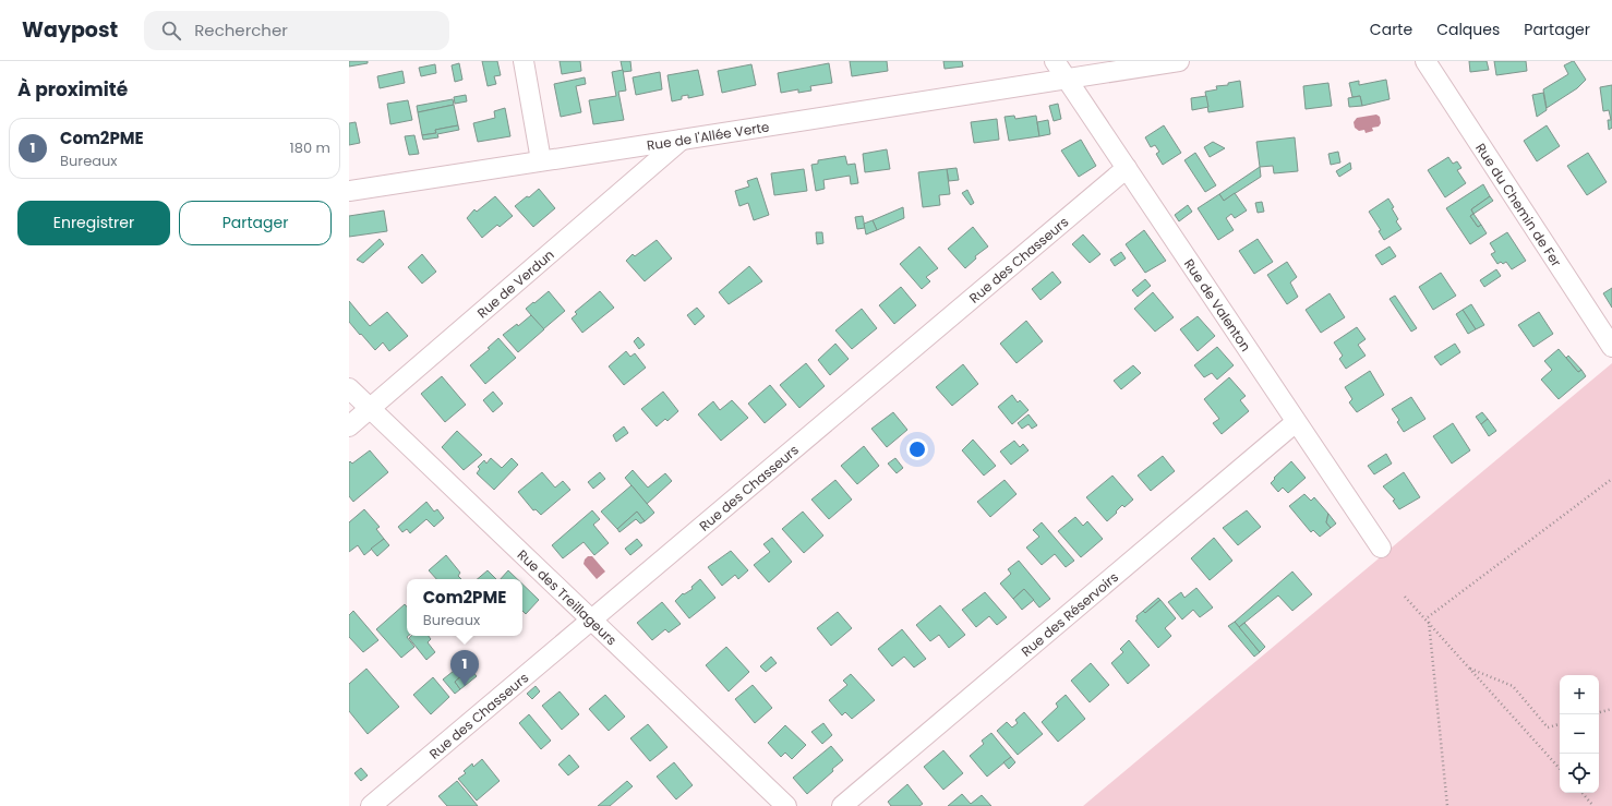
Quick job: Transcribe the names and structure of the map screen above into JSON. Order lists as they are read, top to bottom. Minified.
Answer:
{"streets":{"street":["Rue de l'Allée Verte","Rue du Chemin de Fer","Rue des Chasseurs","Rue de Verdun","Rue de Valenton","Rue des Treillageurs","Rue des Réservoirs"]},"crossings":[["Rue de l'Allée Verte","Rue de Verdun"],["Rue de l'Allée Verte","Rue de Valenton"],["Rue des Chasseurs","Rue de Valenton"],["Rue des Chasseurs","Rue des Treillageurs"],["Rue de Verdun","Rue des Treillageurs"],["Rue de Valenton","Rue des Réservoirs"]],"page":{"header":"Waypost","search":"Rechercher","nav":["Carte","Calques","Partager"],"heading":"À proximité","list":[{"mark":"1","name":"Com2PME","note":"Bureaux","value":"180 m"}],"buttons":["Enregistrer","Partager"],"popup":["Com2PME","Bureaux"],"pins":"1","map_buttons":["+","−"]}}
